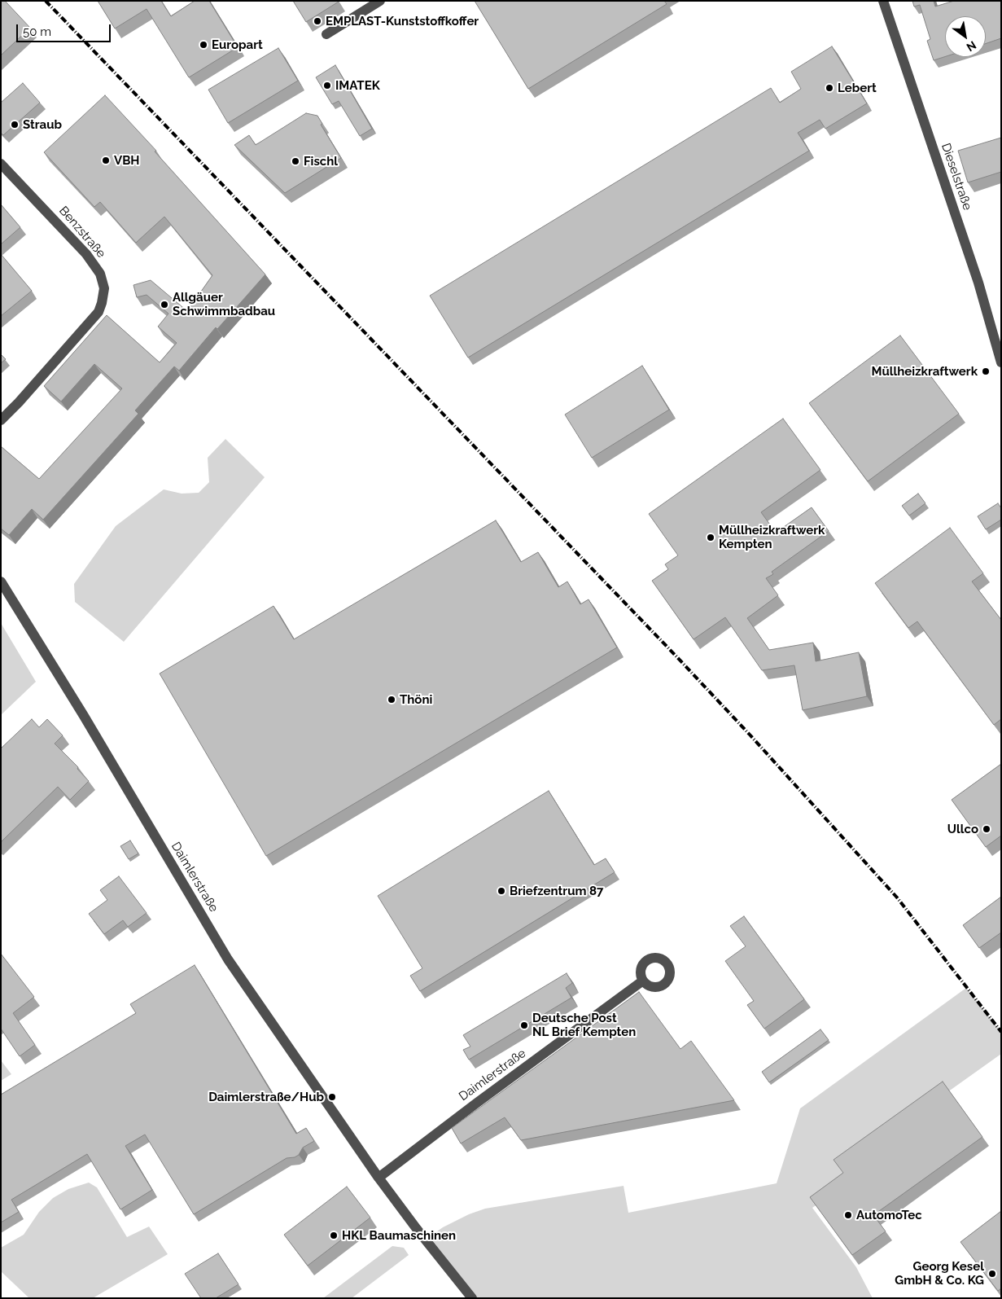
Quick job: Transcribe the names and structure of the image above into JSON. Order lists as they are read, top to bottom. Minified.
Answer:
{"streets":{"street":["Dieselstraße","Benzstraße","Daimlerstraße"]},"places":["EMPLAST-Kunststoffkoffer","Europart","IMATEK","Lebert","Straub","VBH","Fischl","Allgäuer Schwimmbadbau","Müllheizkraftwerk","Müllheizkraftwerk Kempten","Thöni","Ullco","Briefzentrum 87","Deutsche Post NL Brief Kempten","Daimlerstraße/Hub","AutomoTec","HKL Baumaschinen","Georg Kesel GmbH & Co. KG"],"scale_bar":"50 m","north":"bottom right"}
